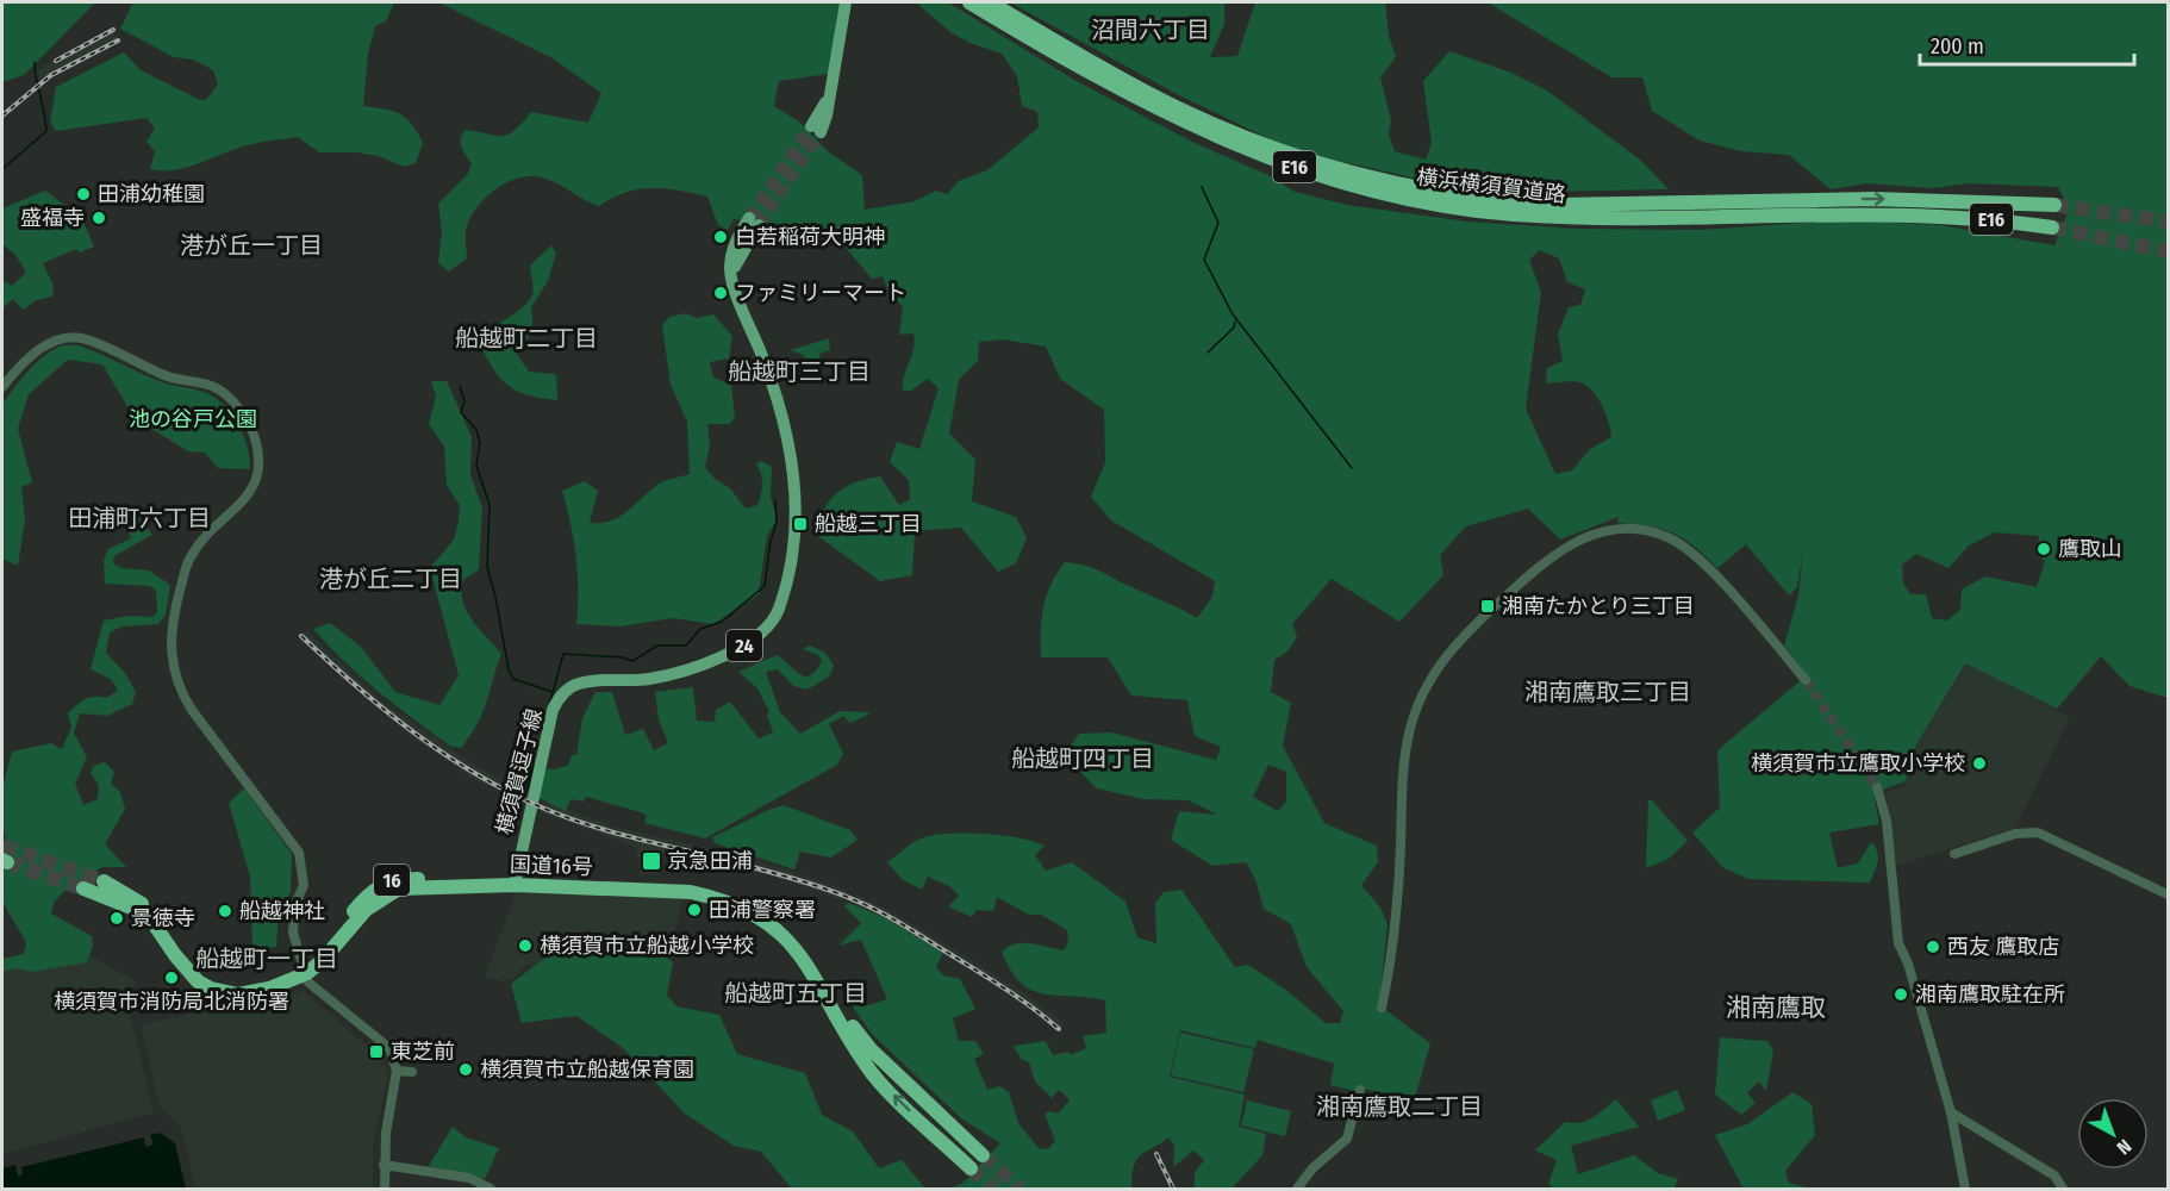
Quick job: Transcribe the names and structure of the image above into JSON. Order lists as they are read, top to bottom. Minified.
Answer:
{"streets":{"highway":["E16","横浜横須賀道路","国道16号","16"],"main road":["24","横須賀逗子線"]},"crossings":[["横須賀逗子線","国道16号"]],"districts":["沼間六丁目","港が丘一丁目","船越町二丁目","船越町三丁目","田浦町六丁目","港が丘二丁目","湘南鷹取三丁目","船越町四丁目","船越町一丁目","船越町五丁目","湘南鷹取","湘南鷹取二丁目"],"parks":["池の谷戸公園"],"places":{"other":["田浦幼稚園","盛福寺","白若稲荷大明神","ファミリーマート","鷹取山","横須賀市立鷹取小学校","田浦警察署","船越神社","景徳寺","横須賀市立船越小学校","西友 鷹取店","横須賀市消防局北消防署","湘南鷹取駐在所","横須賀市立船越保育園"],"transit":["船越三丁目","湘南たかとり三丁目","京急田浦","東芝前"]},"scale_bar":"200 m","north":"bottom right"}
